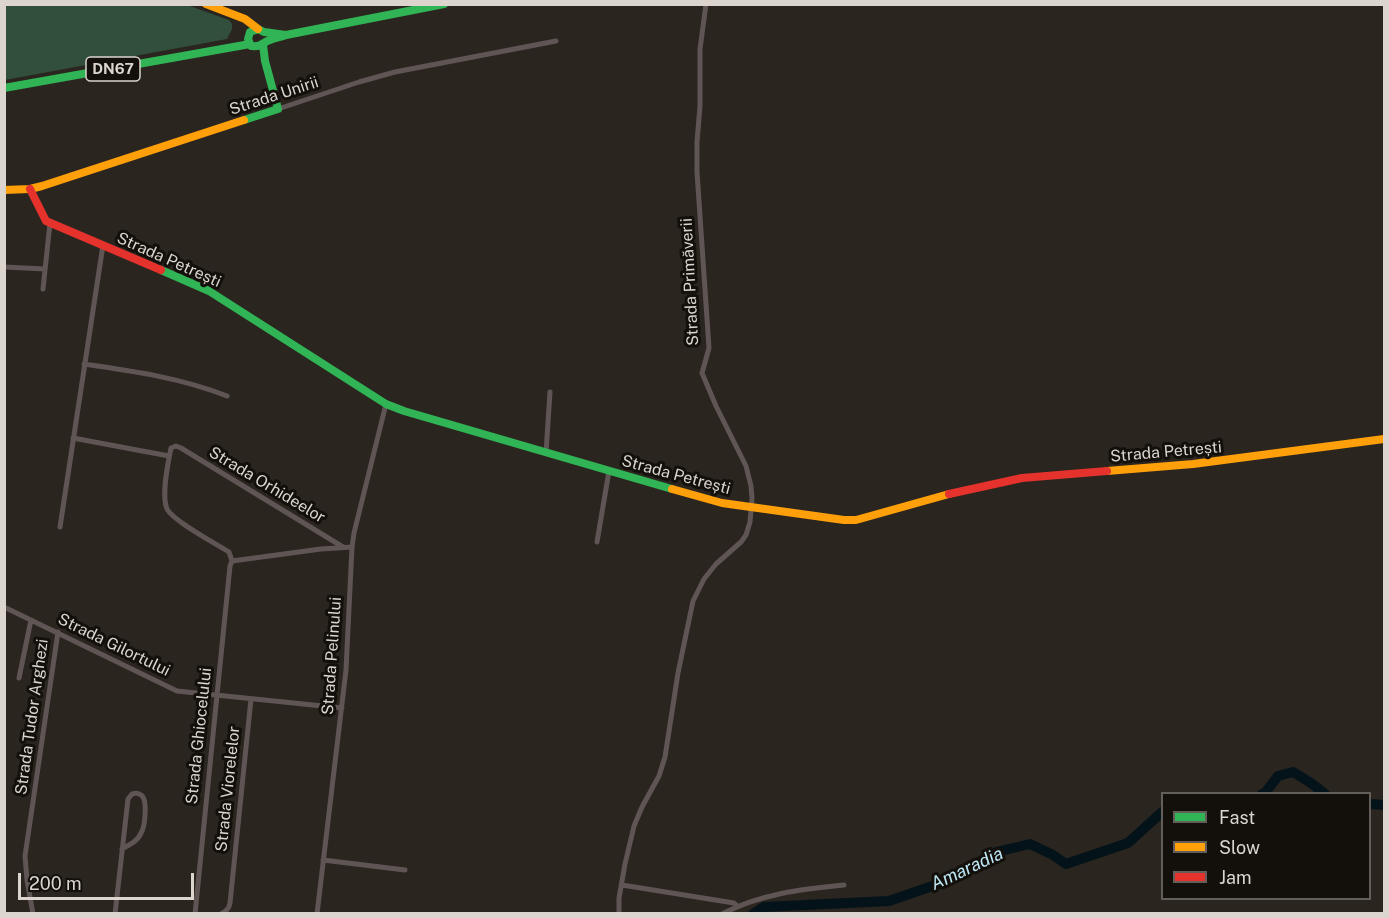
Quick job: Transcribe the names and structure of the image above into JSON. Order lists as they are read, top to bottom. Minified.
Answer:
{"streets":{"street":["DN67","Strada Unirii","Strada Petrești","Strada Primăverii","Strada Orhideelor","Strada Gilortului","Strada Pelinului","Strada Tudor Arghezi","Strada Ghiocelului","Strada Viorelelor"]},"crossings":[["Strada Petrești","Strada Primăverii"],["Strada Petrești","Strada Pelinului"],["Strada Gilortului","Strada Tudor Arghezi"],["Strada Gilortului","Strada Ghiocelului"]],"water":["Amaradia"],"legend":["Fast","Slow","Jam"],"scale_bar":"200 m"}
